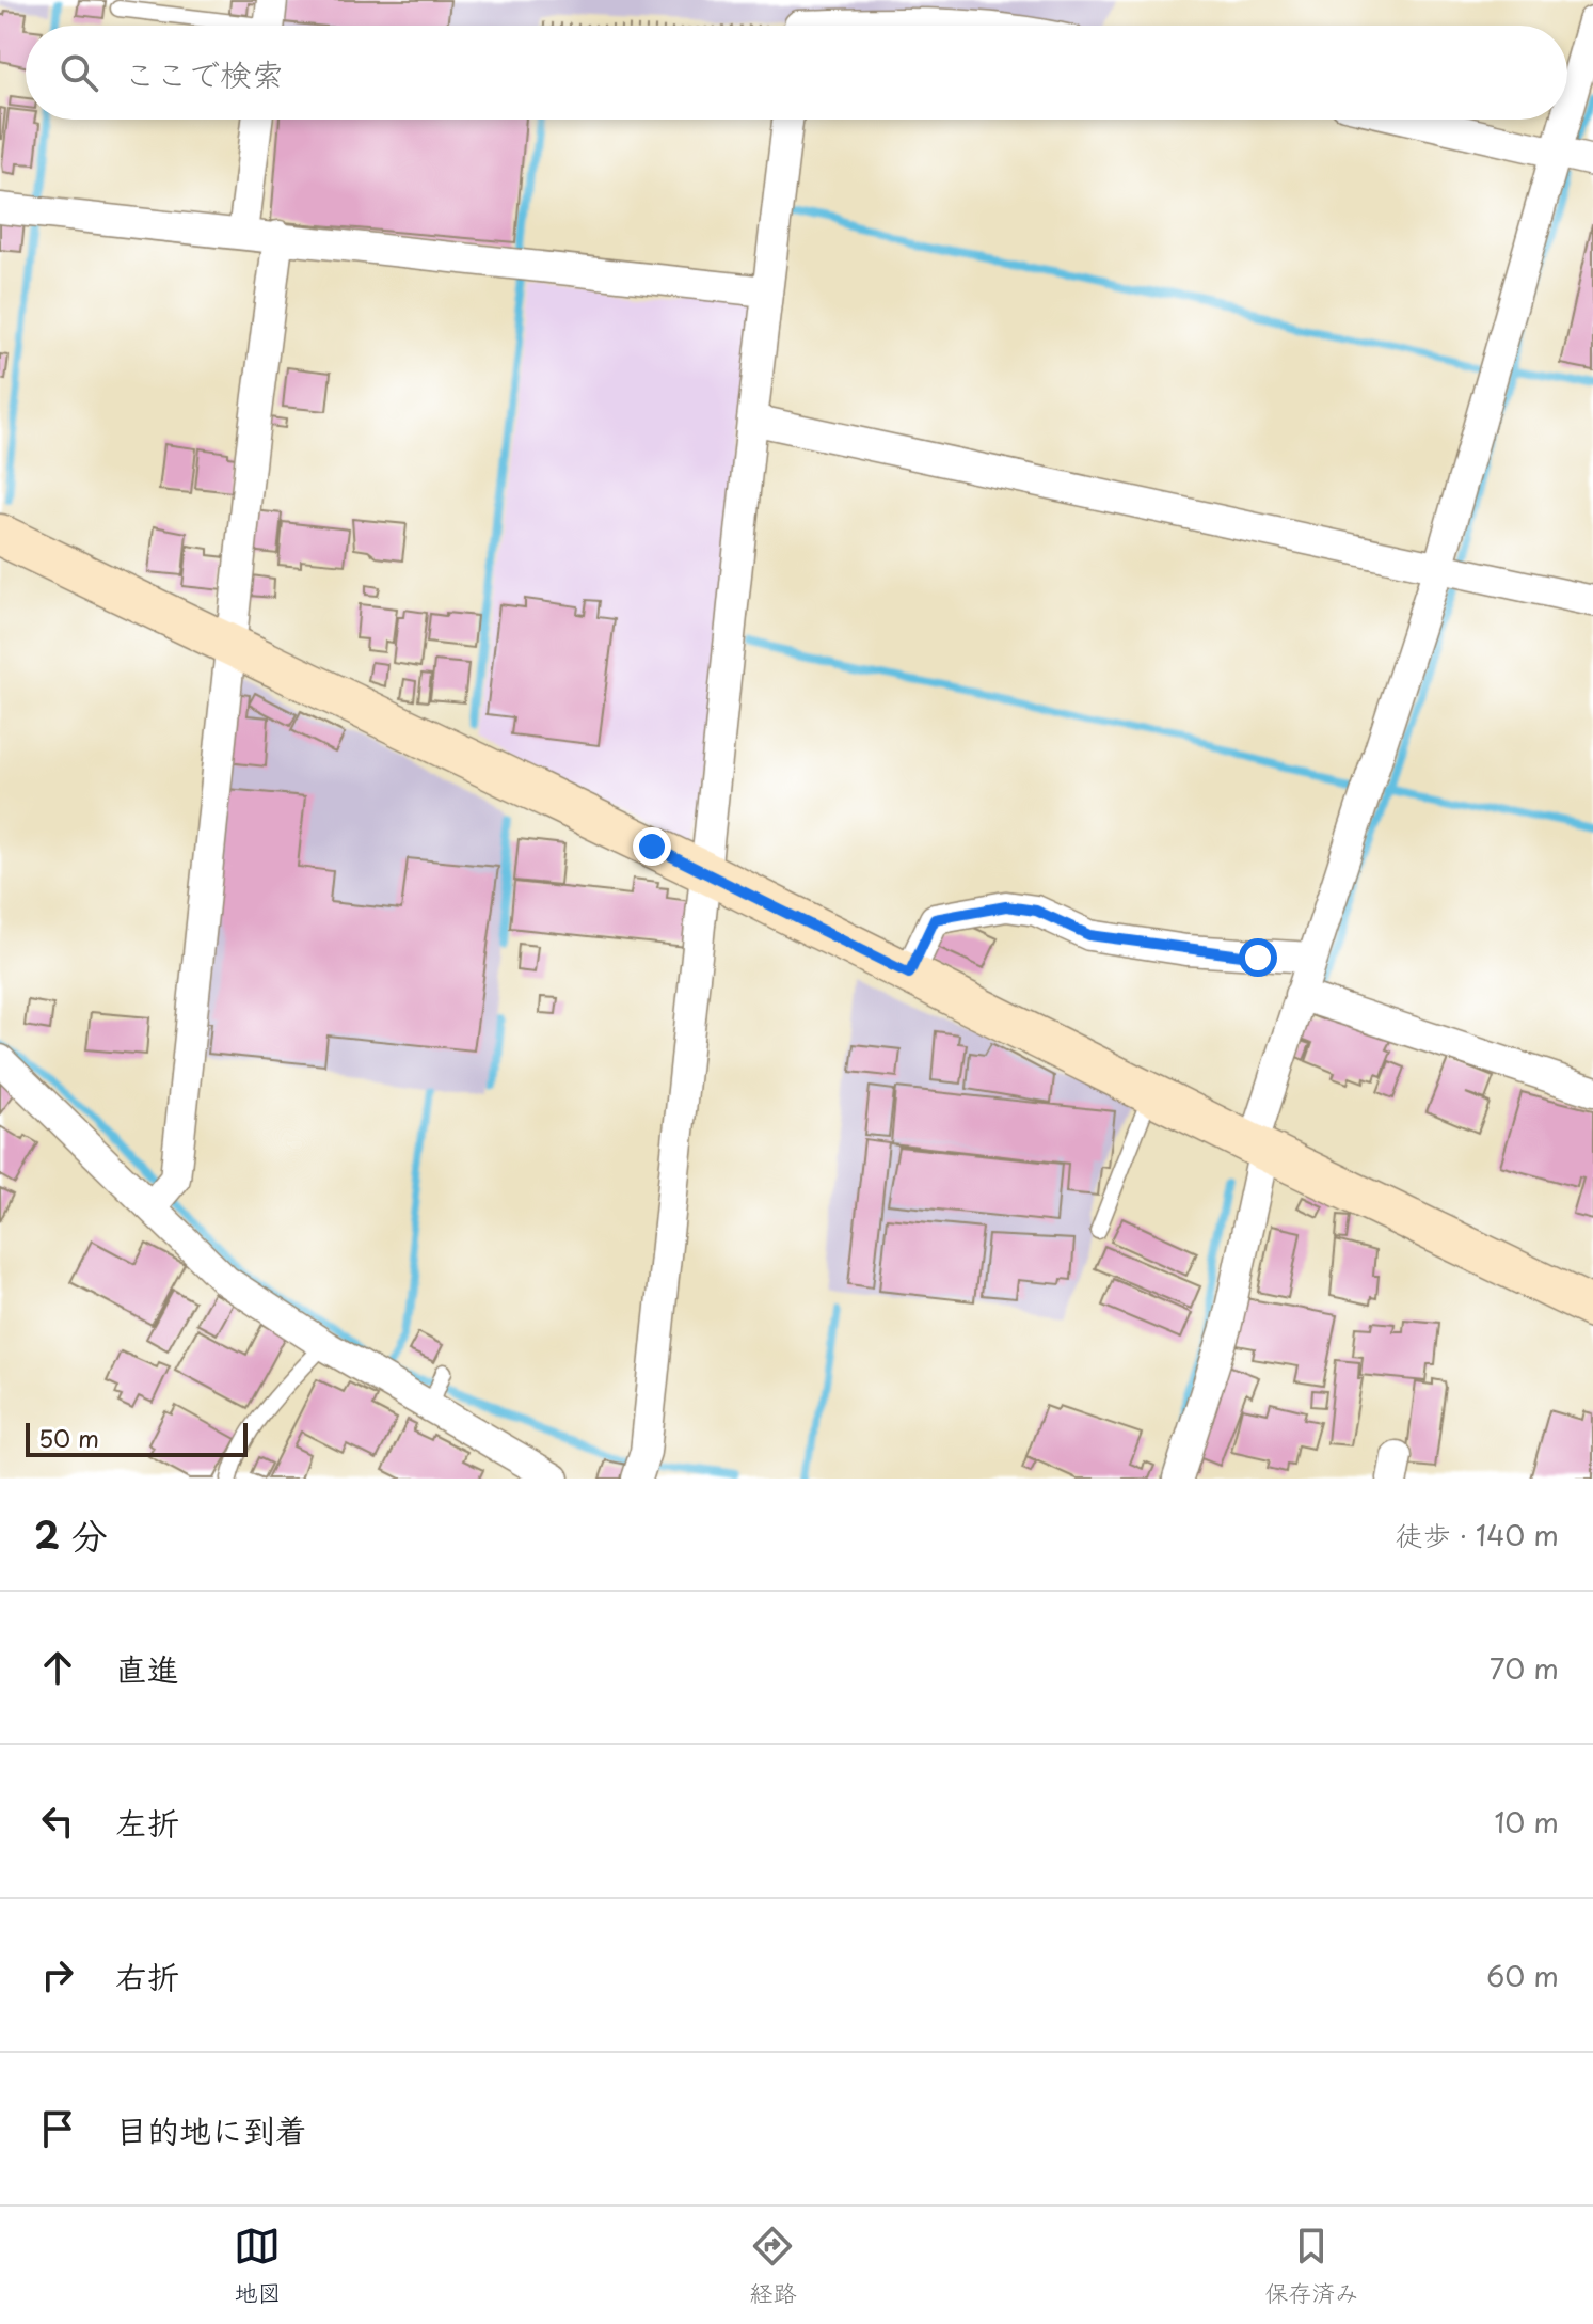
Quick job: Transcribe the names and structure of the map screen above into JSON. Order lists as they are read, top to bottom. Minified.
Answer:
{"scale_bar":"50 m","page":{"search":"ここで検索","scale":"50 m","heading":["2 分","徒歩 · 140 m"],"list":[["直進","70 m"],["左折","10 m"],["右折","60 m"],"目的地に到着"],"nav":["地図","経路","保存済み"]}}
